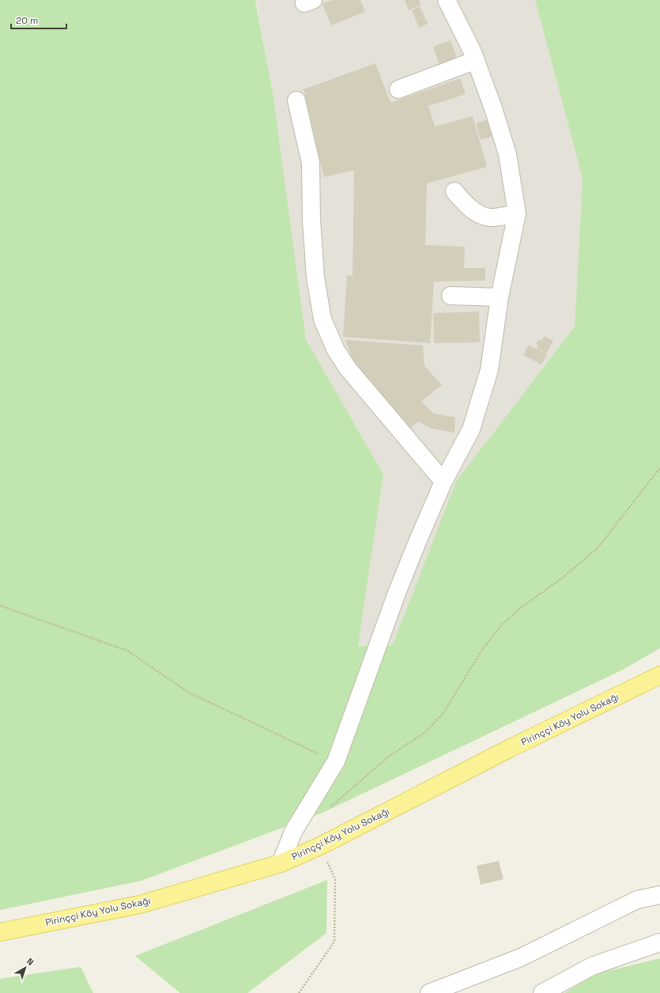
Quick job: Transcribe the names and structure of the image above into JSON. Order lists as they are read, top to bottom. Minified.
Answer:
{"streets":{"main road":["Pirinççi Köy Yolu Sokağı"]},"scale_bar":"20 m","north":"top right"}
